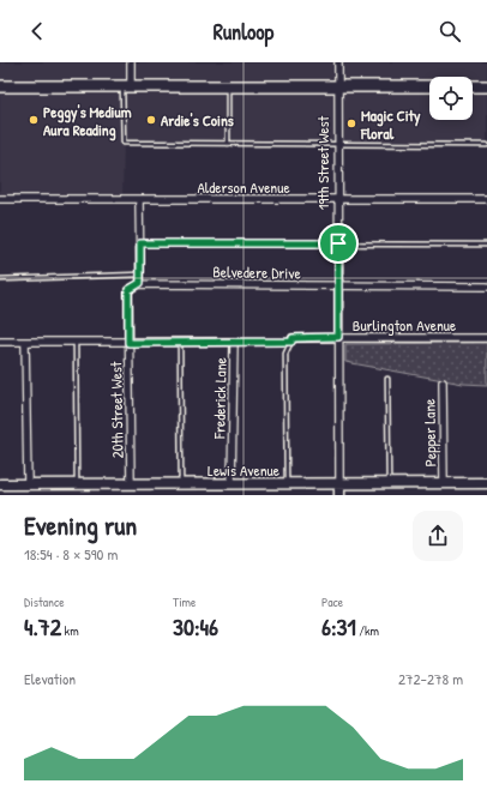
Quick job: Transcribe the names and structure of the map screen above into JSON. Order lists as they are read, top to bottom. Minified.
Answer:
{"streets":{"street":["19th Street West","Alderson Avenue","Belvedere Drive","Burlington Avenue","Frederick Lane","20th Street West","Pepper Lane","Lewis Avenue"]},"crossings":[["19th Street West","Alderson Avenue"],["19th Street West","Belvedere Drive"],["19th Street West","Burlington Avenue"],["19th Street West","Lewis Avenue"],["Belvedere Drive","20th Street West"],["Frederick Lane","Lewis Avenue"],["20th Street West","Lewis Avenue"],["Pepper Lane","Lewis Avenue"]],"places":["Peggy's Medium Aura Reading","Ardie's Coins","Magic City Floral"],"page":{"header":"Runloop","heading":["Evening run","18:54 · 8 × 590 m"],"stats":[["Distance","4.72 km"],["Time","30:46"],["Pace","6:31 /km"]],"chart":["Elevation","272–278 m"]}}
